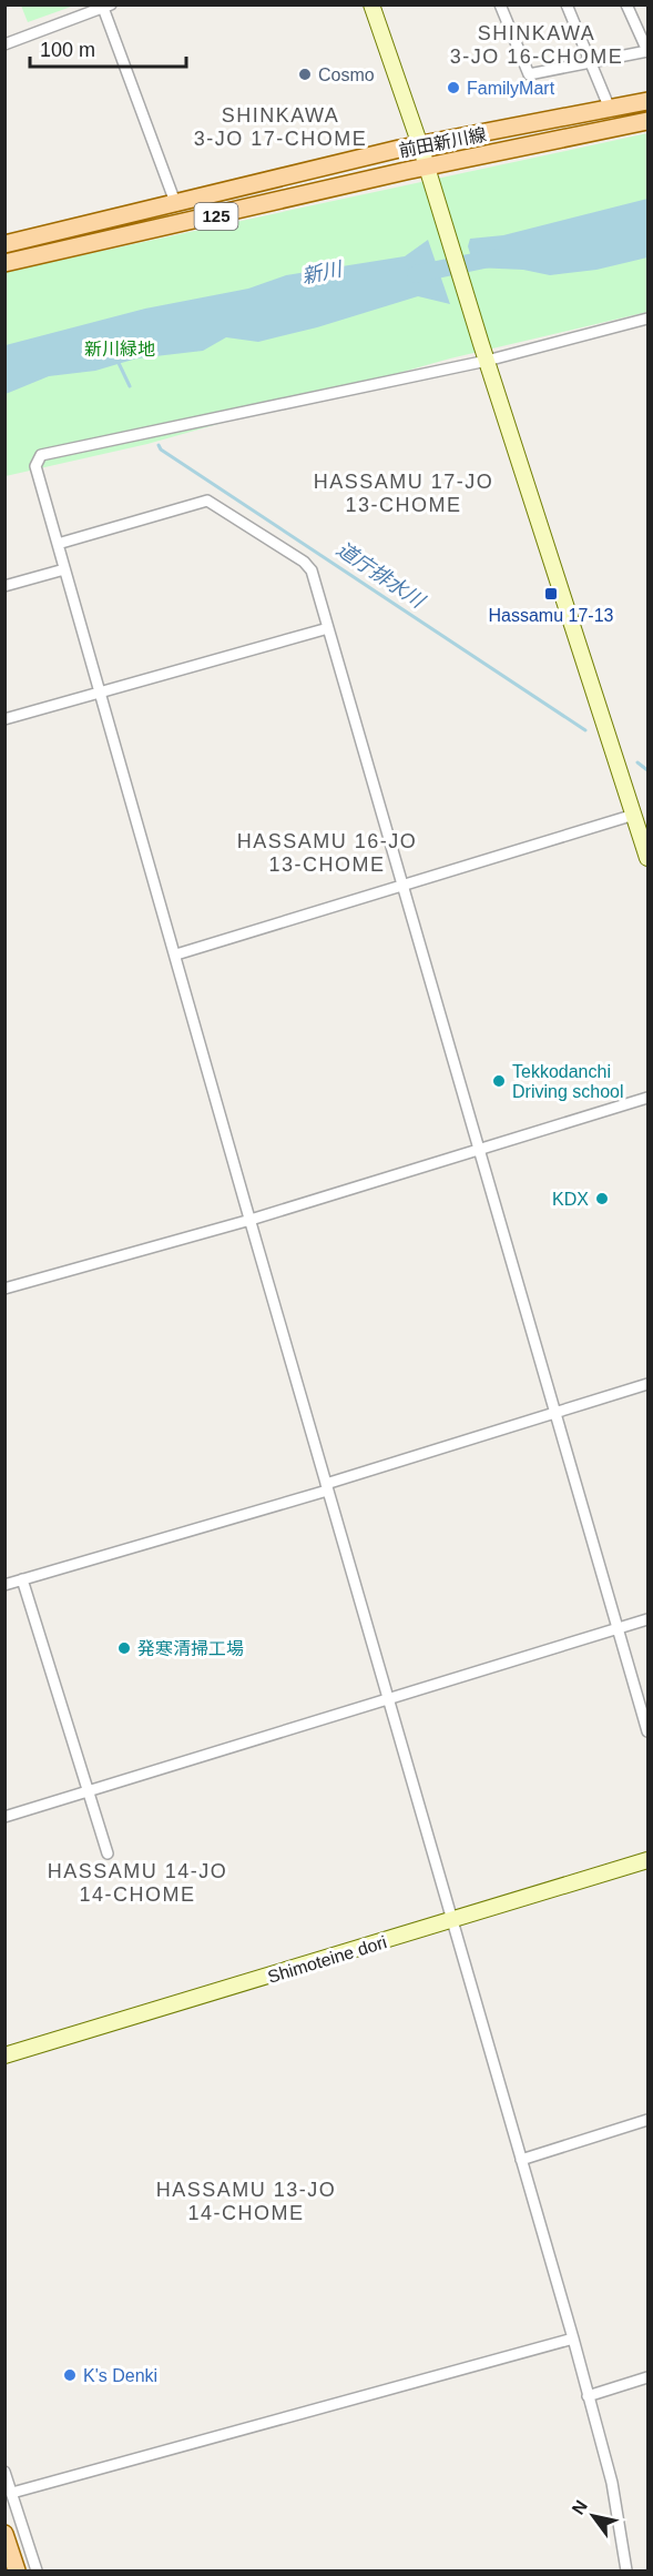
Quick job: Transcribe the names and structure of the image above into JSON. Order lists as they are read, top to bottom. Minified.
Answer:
{"streets":{"main road":["前田新川線","125"],"street":["Shimoteine dori"]},"districts":["SHINKAWA 3-JO 16-CHOME","SHINKAWA 3-JO 17-CHOME","HASSAMU 17-JO 13-CHOME","HASSAMU 16-JO 13-CHOME","HASSAMU 14-JO 14-CHOME","HASSAMU 13-JO 14-CHOME"],"water":["新川","道庁排水川"],"parks":["新川緑地"],"places":{"other":["Cosmo","FamilyMart","Tekkodanchi Driving school","KDX","発寒清掃工場","K's Denki"],"transit":["Hassamu 17-13"]},"scale_bar":"100 m","north":"top left"}
